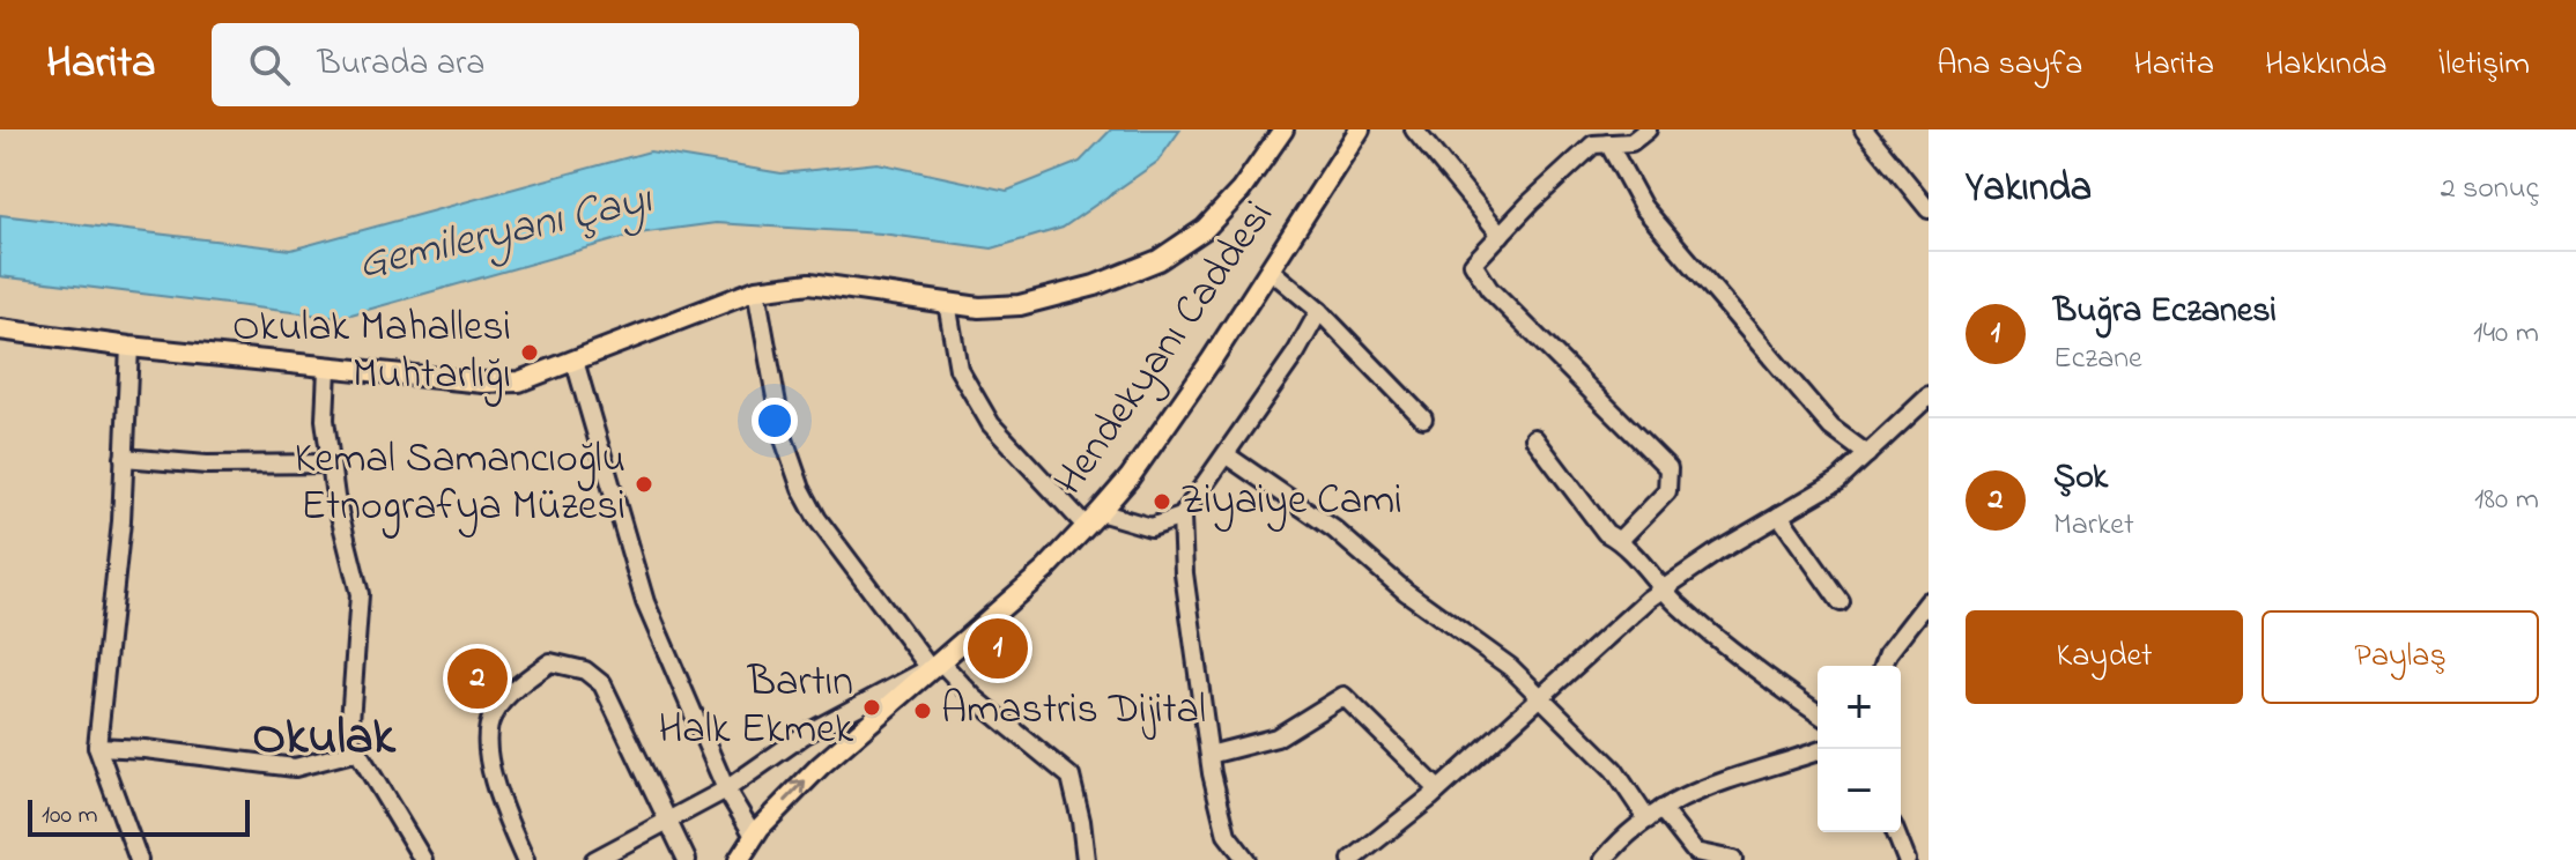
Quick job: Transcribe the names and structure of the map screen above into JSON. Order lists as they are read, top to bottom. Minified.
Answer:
{"streets":{"main road":["Hendekyanı Caddesi"]},"districts":["Okulak"],"water":["Gemileryanı Çayı"],"places":["Okulak Mahallesi Muhtarlığı","Kemal Samancıoğlu Etnografya Müzesi","Ziyaiye Cami","Bartın Halk Ekmek","Amastris Dijital"],"scale_bar":"100 m","page":{"header":"Harita","search":"Burada ara","nav":["Ana sayfa","Harita","Hakkında","İletişim"],"heading":["Yakında","2 sonuç"],"list":[{"mark":"1","name":"Buğra Eczanesi","note":"Eczane","value":"140 m"},{"mark":"2","name":"Şok","note":"Market","value":"180 m"}],"buttons":["Kaydet","Paylaş"],"pins":["1","2"],"map_buttons":["+","−"],"scale":"100 m"}}
